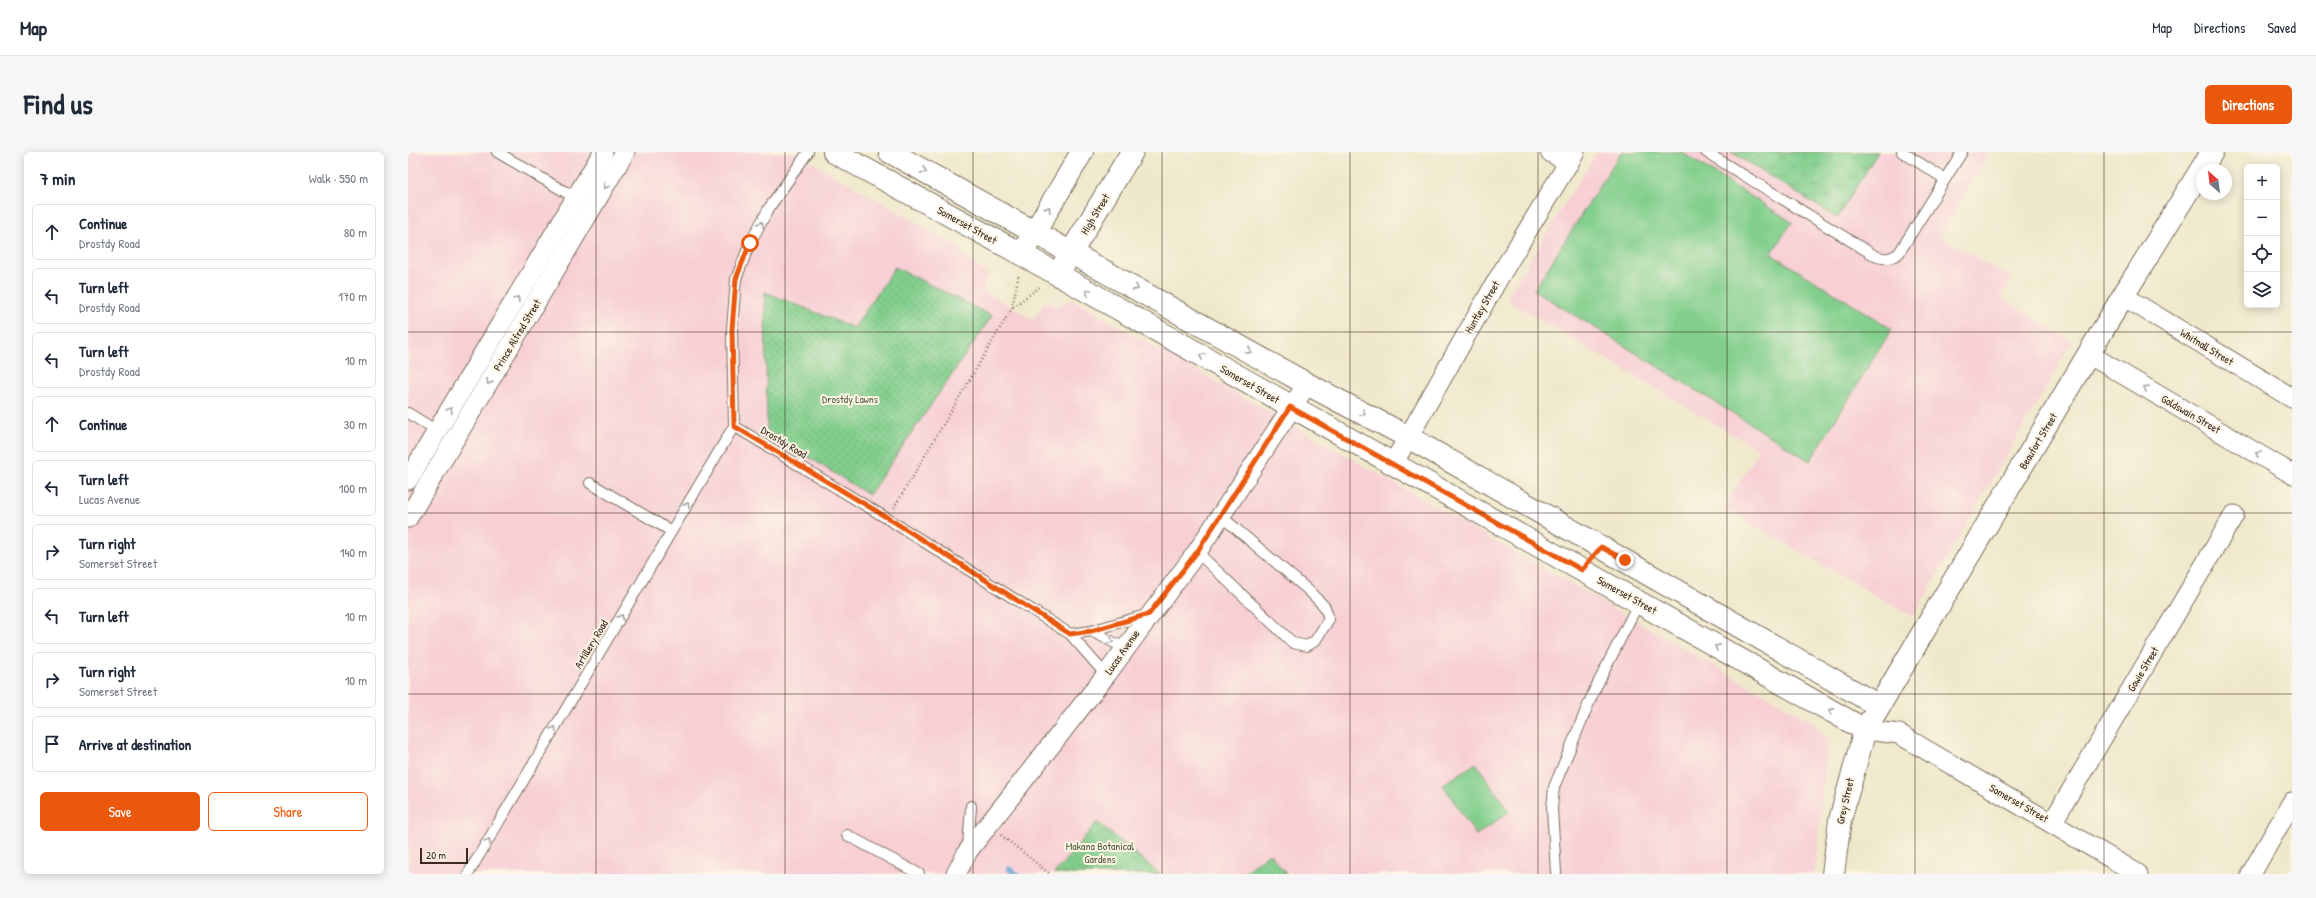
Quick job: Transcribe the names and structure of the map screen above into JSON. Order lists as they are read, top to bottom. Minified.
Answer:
{"streets":{"main road":["High Street","Somerset Street","Beaufort Street","Grey Street"],"street":["Huntley Street","Prince Alfred Street","Whitnall Street","Goldswain Street","Lucas Avenue","Gowie Street"],"lane":["Drostdy Road","Artillery Road"]},"crossings":[["High Street","Somerset Street"],["Somerset Street","Huntley Street"],["Somerset Street","Beaufort Street"],["Somerset Street","Lucas Avenue"],["Somerset Street","Gowie Street"],["Somerset Street","Grey Street"],["Whitnall Street","Beaufort Street"],["Goldswain Street","Beaufort Street"],["Beaufort Street","Grey Street"],["Drostdy Road","Artillery Road"],["Drostdy Road","Lucas Avenue"]],"one_way":["Goldswain Street","Artillery Road"],"parks":["Drostdy Lawns","Makana Botanical Gardens"],"scale_bar":"20 m","north":"top left","page":{"header":"Map","nav":["Map","Directions","Saved"],"title":"Find us","buttons":["Directions",["Save","Share"]],"heading":["7 min","Walk · 550 m"],"map_buttons":["+","−"],"list":[["Continue","Drostdy Road","80 m"],["Turn left","Drostdy Road","170 m"],["Turn left","Drostdy Road","10 m"],["Continue","30 m"],["Turn left","Lucas Avenue","100 m"],["Turn right","Somerset Street","140 m"],["Turn left","10 m"],["Turn right","Somerset Street","10 m"],"Arrive at destination"],"scale":"20 m"}}
